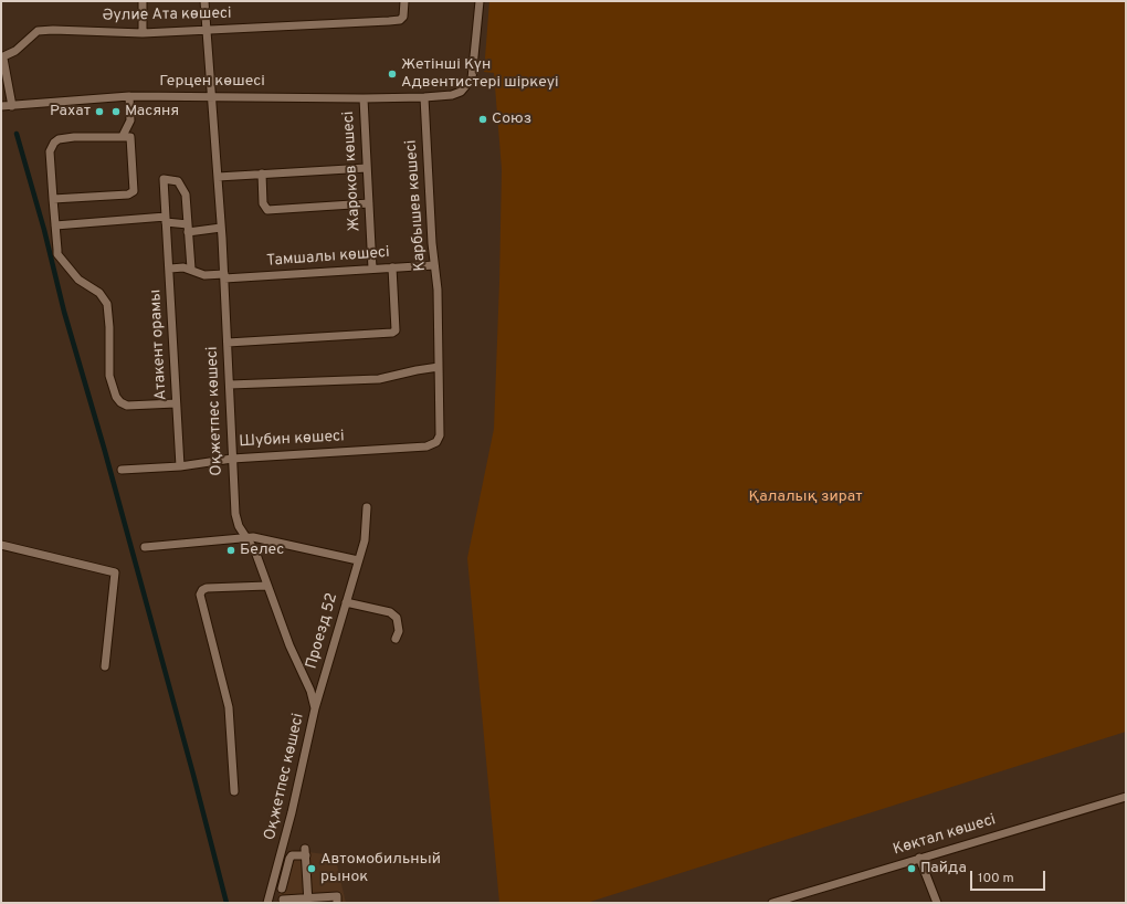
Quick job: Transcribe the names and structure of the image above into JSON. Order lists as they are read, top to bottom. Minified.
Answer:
{"streets":{"street":["Әулие Ата көшесі","Герцен көшесі","Жароков көшесі","Карбышев көшесі","Тамшалы көшесі","Атакент орамы","Оқжетпес көшесі","Шубин көшесі","Проезд 52","Көктал көшесі"]},"crossings":[["Әулие Ата көшесі","Герцен көшесі"],["Әулие Ата көшесі","Оқжетпес көшесі"],["Герцен көшесі","Жароков көшесі"],["Герцен көшесі","Карбышев көшесі"],["Герцен көшесі","Оқжетпес көшесі"],["Жароков көшесі","Тамшалы көшесі"],["Карбышев көшесі","Тамшалы көшесі"],["Карбышев көшесі","Шубин көшесі"],["Тамшалы көшесі","Атакент орамы"],["Тамшалы көшесі","Оқжетпес көшесі"],["Атакент орамы","Шубин көшесі"],["Оқжетпес көшесі","Шубин көшесі"],["Оқжетпес көшесі","Проезд 52"]],"parks":["Қалалық зират"],"places":["Жетінші Күн Адвентистері шіркеуі","Рахат","Масяня","Союз","Белес","Автомобильный рынок","Пайда"],"scale_bar":"100 m"}
